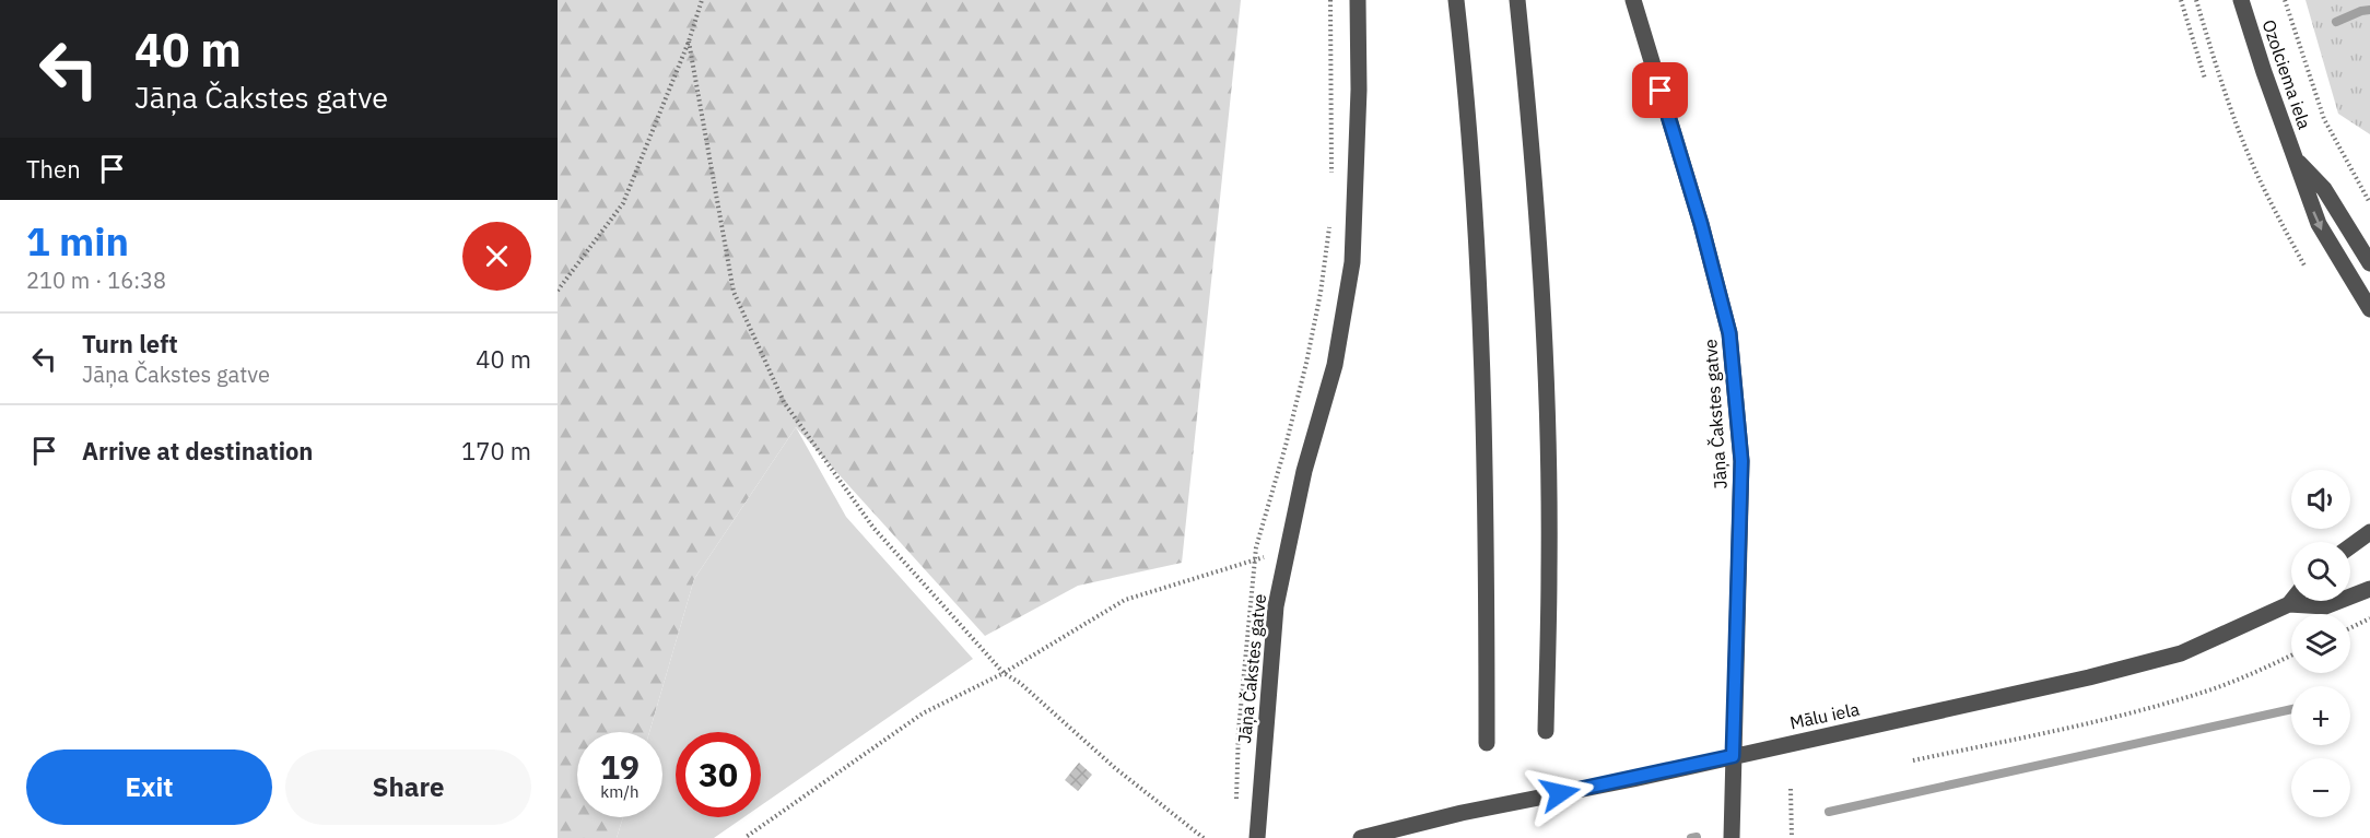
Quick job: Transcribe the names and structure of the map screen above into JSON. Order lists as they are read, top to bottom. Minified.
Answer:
{"streets":{"street":["Ozolciema iela","Jāņa Čakstes gatve","Mālu iela"]},"crossings":[["Jāņa Čakstes gatve","Mālu iela"]],"page":{"turn":["40 m","Jāņa Čakstes gatve"],"then":"Then","heading":["1 min","210 m · 16:38"],"list":[{"name":"Turn left","note":"Jāņa Čakstes gatve","value":"40 m"},{"name":"Arrive at destination","value":"170 m"}],"map_buttons":["+","−"],"speed":"19 km/h","limit":"30","buttons":["Exit","Share"]}}
